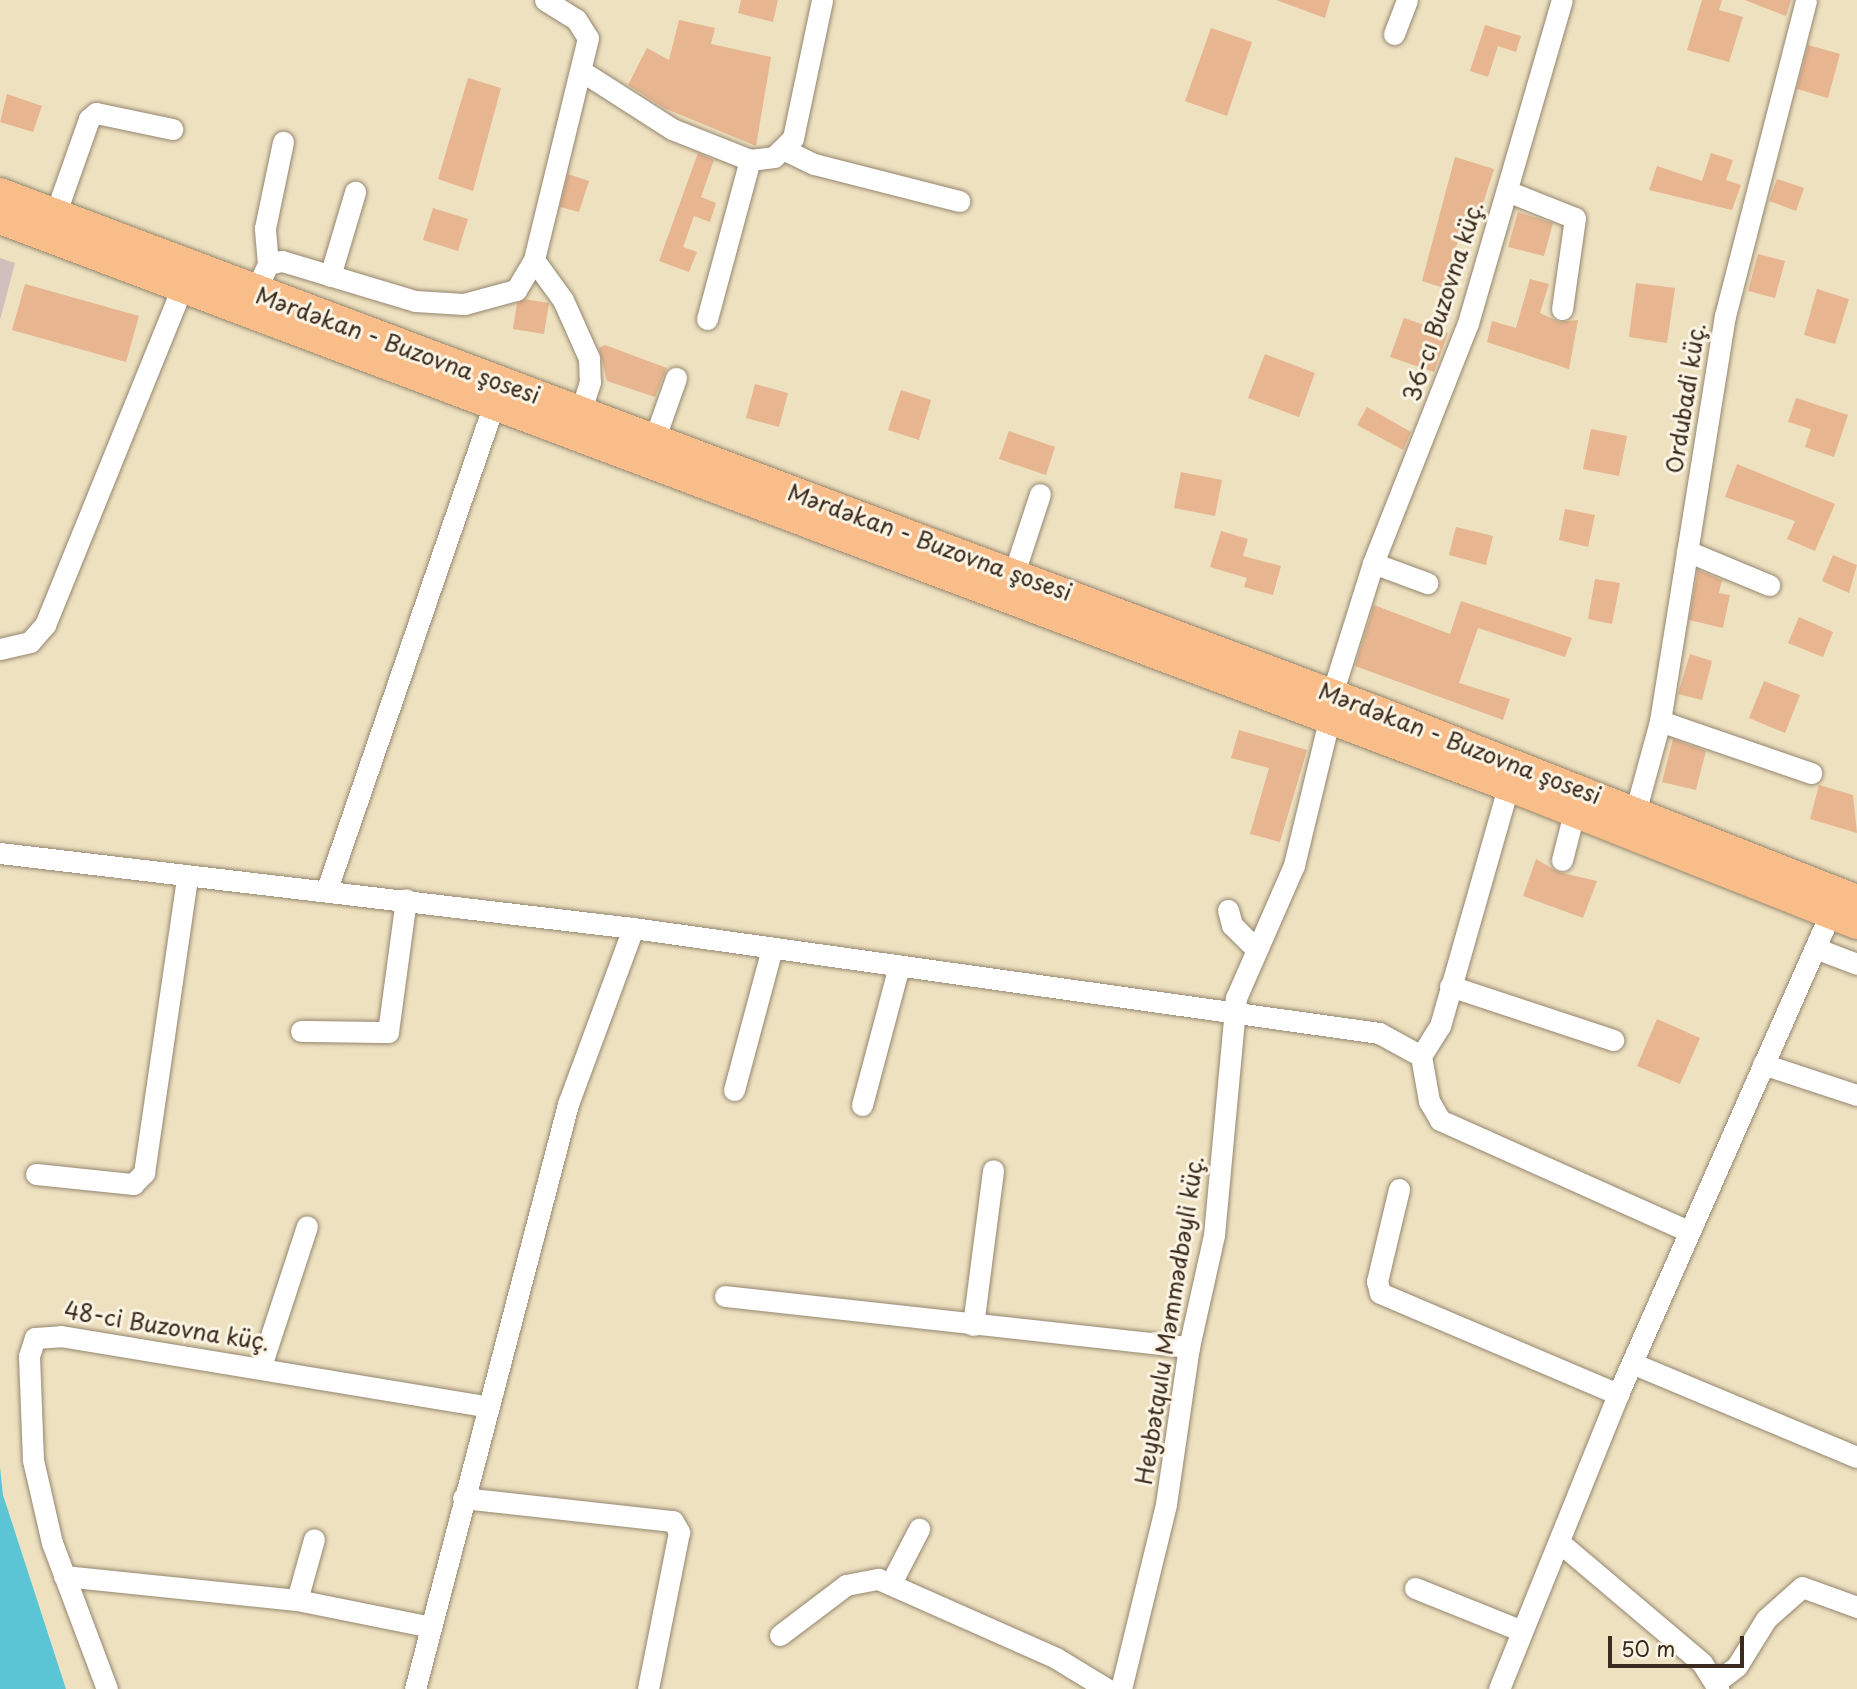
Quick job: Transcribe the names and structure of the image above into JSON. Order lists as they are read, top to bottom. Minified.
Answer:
{"streets":{"main road":["Mərdəkan - Buzovna şosesi"],"street":["36-cı Buzovna küç.","Ordubadi küç.","Heybətqulu Məmmədbəyli küç.","48-ci Buzovna küç."]},"crossings":[["36-cı Buzovna küç.","Mərdəkan - Buzovna şosesi"],["36-cı Buzovna küç.","Heybətqulu Məmmədbəyli küç."],["Mərdəkan - Buzovna şosesi","Ordubadi küç."],["Mərdəkan - Buzovna şosesi","Heybətqulu Məmmədbəyli küç."]],"scale_bar":"50 m"}
